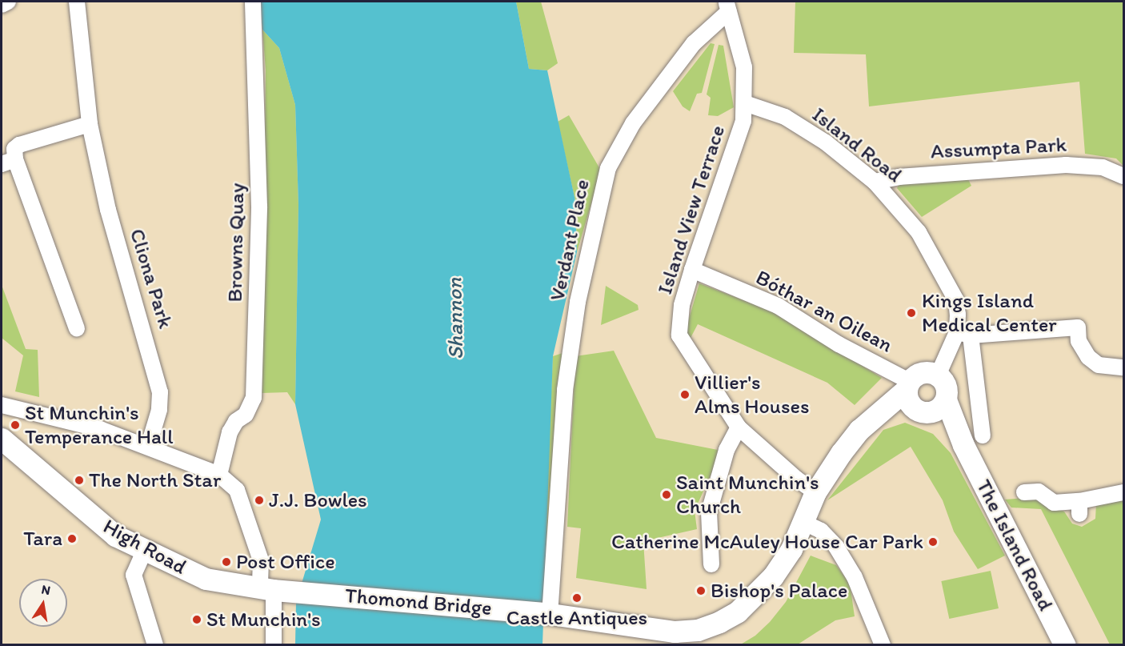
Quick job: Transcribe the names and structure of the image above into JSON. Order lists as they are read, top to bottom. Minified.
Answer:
{"streets":{"main road":["The Island Road","High Road","Thomond Bridge"],"street":["Island Road","Assumpta Park","Island View Terrace","Verdant Place","Browns Quay","Cliona Park","Bóthar an Oilean"]},"crossings":[["Island Road","Assumpta Park"],["Island Road","Island View Terrace"],["Island Road","Verdant Place"],["Island View Terrace","Verdant Place"],["Island View Terrace","Bóthar an Oilean"],["Island View Terrace","Thomond Bridge"],["Verdant Place","Thomond Bridge"],["Bóthar an Oilean","Thomond Bridge"],["High Road","Thomond Bridge"]],"water":["Shannon"],"places":["Kings Island Medical Center","Villier's Alms Houses","St Munchin's Temperance Hall","The North Star","Saint Munchin's Church","J.J. Bowles","Tara","Catherine McAuley House Car Park","Post Office","Bishop's Palace","Castle Antiques","St Munchin's"],"north":"top"}
